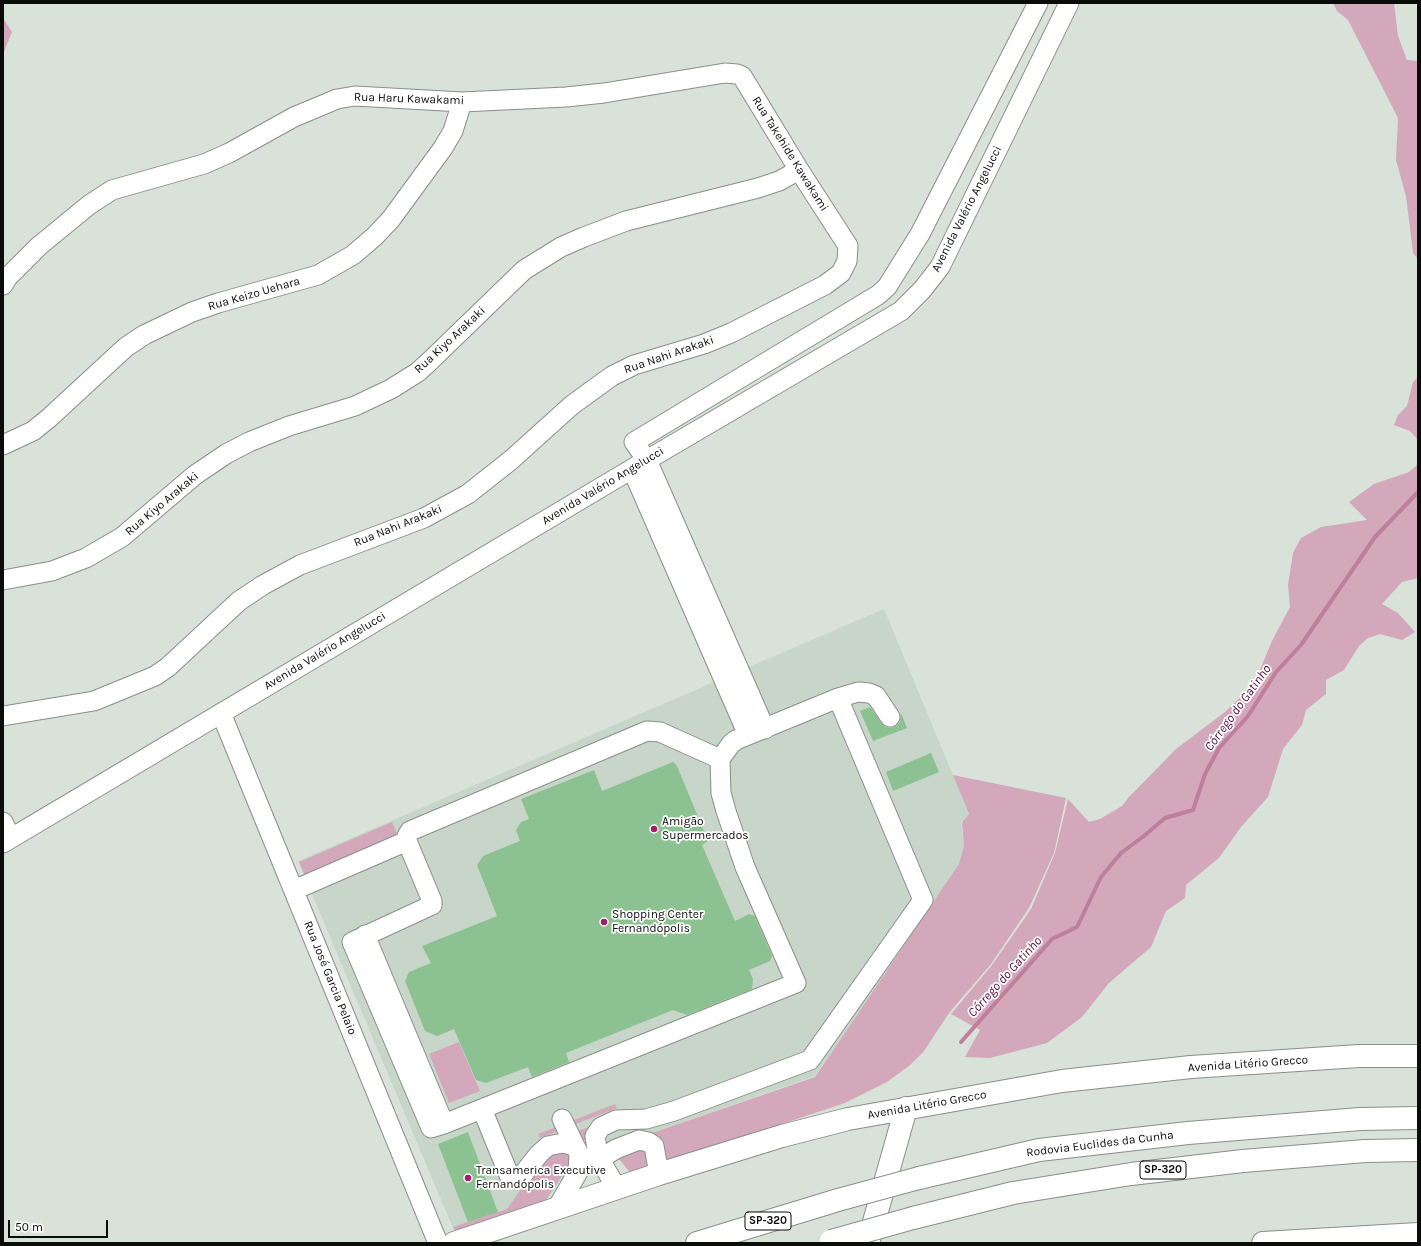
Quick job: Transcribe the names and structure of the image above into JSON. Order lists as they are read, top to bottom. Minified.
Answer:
{"streets":{"main road":["Avenida Litério Grecco","Rodovia Euclides da Cunha","SP-320"],"street":["Rua Haru Kawakami","Rua Takehide Kawakami","Avenida Valério Angelucci","Rua Keizo Uehara","Rua Kiyo Arakaki","Rua Nahi Arakaki","Rua José Garcia Pelaio"]},"crossings":[["Rua Haru Kawakami","Rua Takehide Kawakami"],["Rua Haru Kawakami","Rua Keizo Uehara"],["Rua Takehide Kawakami","Rua Kiyo Arakaki"],["Rua Takehide Kawakami","Rua Nahi Arakaki"],["Avenida Valério Angelucci","Rua José Garcia Pelaio"]],"water":["Córrego do Gatinho"],"places":["Amigão Supermercados","Shopping Center Fernandópolis","Transamerica Executive Fernandópolis"],"scale_bar":"50 m"}
